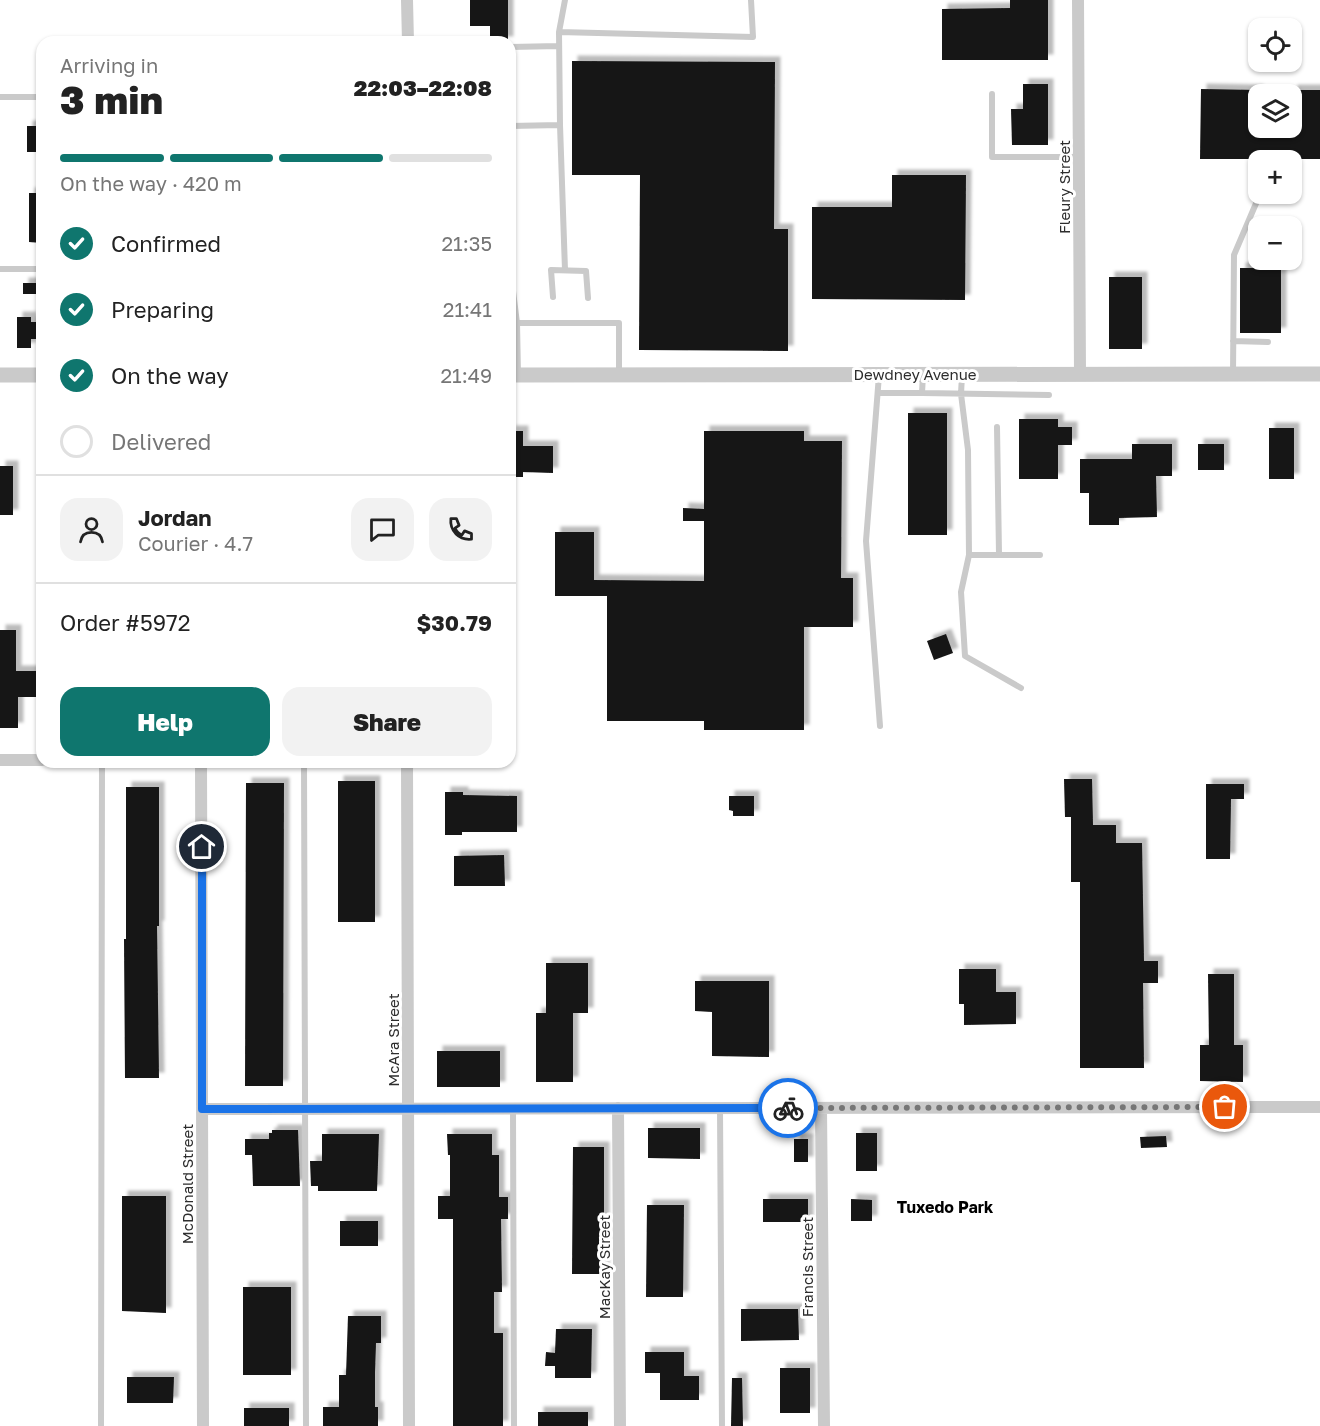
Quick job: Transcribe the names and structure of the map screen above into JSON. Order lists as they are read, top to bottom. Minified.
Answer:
{"streets":{"street":["Fleury Street","Dewdney Avenue","McAra Street","McDonald Street","MacKay Street","Francis Street"]},"crossings":[["Fleury Street","Dewdney Avenue"]],"districts":["Tuxedo Park"],"page":{"map_buttons":["+","−"],"heading":["3 min","Arriving in","22:03–22:08"],"panel":["Jordan","Courier · 4.7","Order #5972","$30.79"],"bar":"On the way · 420 m","list":[["Confirmed","21:35"],["Preparing","21:41"],["On the way","21:49"],"Delivered"],"buttons":["Help","Share"]}}
